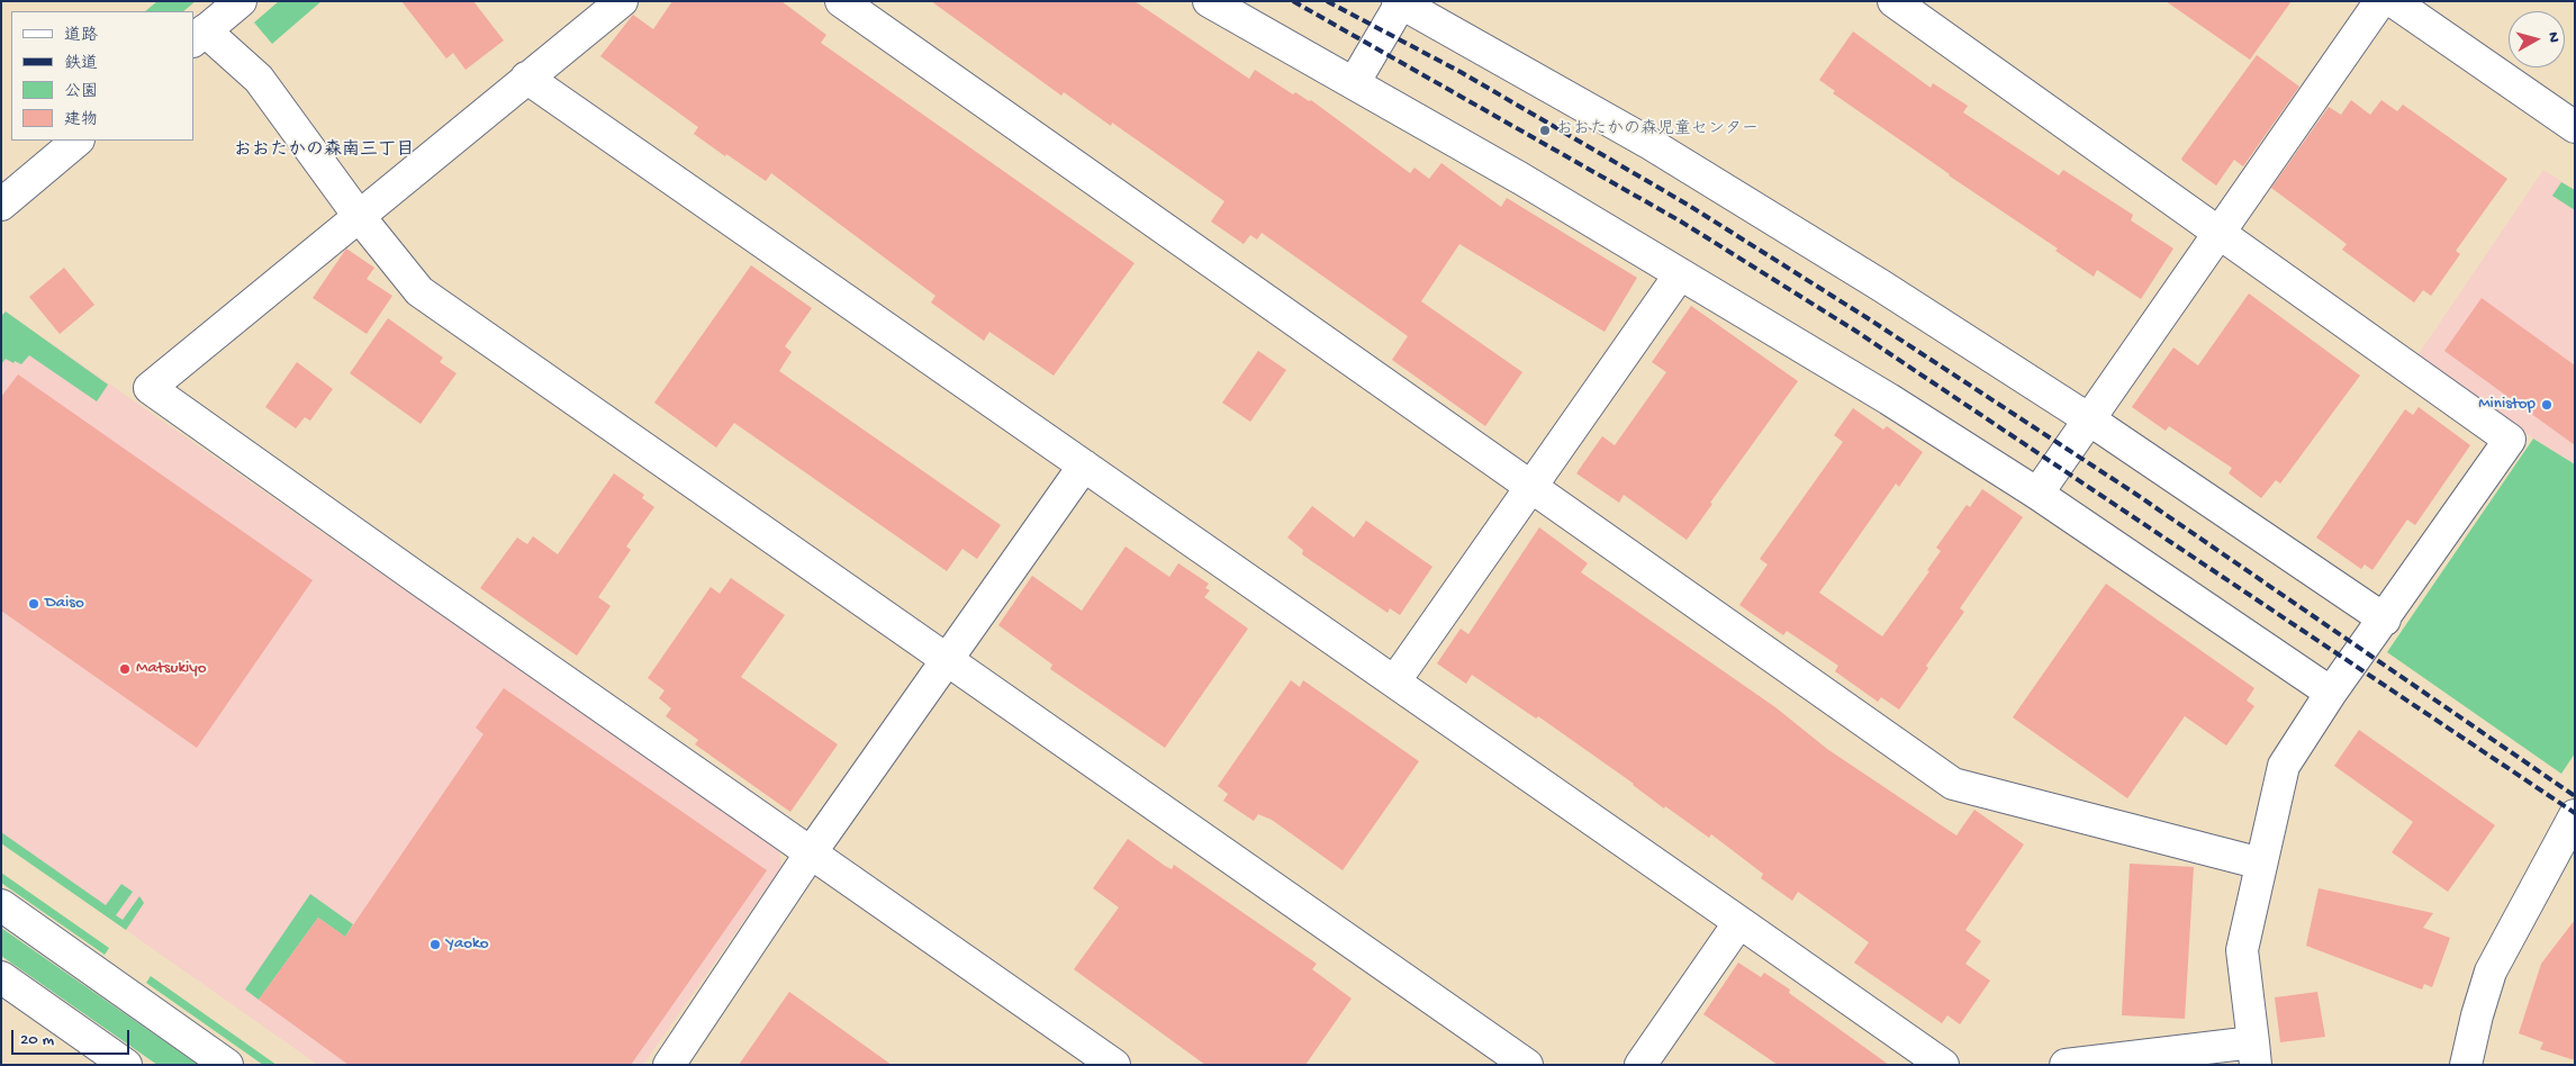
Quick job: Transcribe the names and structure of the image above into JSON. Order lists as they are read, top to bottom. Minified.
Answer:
{"districts":["おおたかの森南三丁目"],"places":["おおたかの森児童センター","Ministop","Daiso","Matsukiyo","Yaoko"],"legend":["道路","鉄道","公園","建物"],"scale_bar":"20 m","north":"right"}
